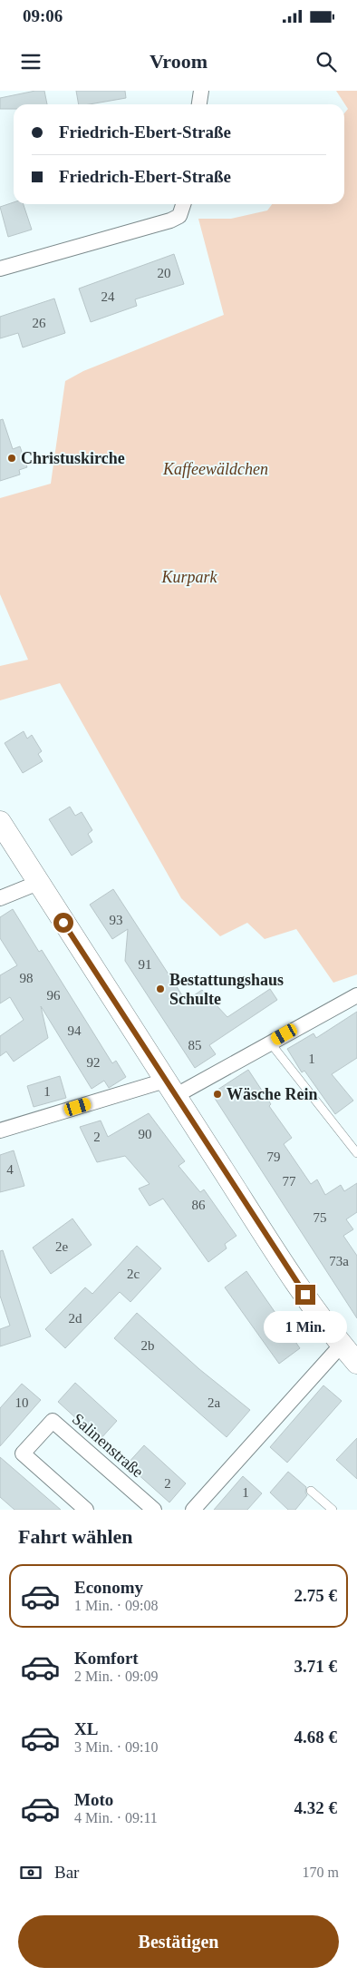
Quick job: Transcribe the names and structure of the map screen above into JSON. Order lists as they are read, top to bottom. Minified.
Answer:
{"streets":{"street":["Salinenstraße"]},"parks":["Kaffeewäldchen","Kurpark"],"places":["Christuskirche","Bestattungshaus Schulte","Wäsche Rein"],"house_numbers":["20","24","26","93","91","98","96","94","85","1","92","1","90","2","79","4","77","86","75","2e","73a","2c","2d","2b","10","2a","2","1"],"page":{"status":"09:06","header":"Vroom","banner":["Friedrich-Ebert-Straße","Friedrich-Ebert-Straße"],"bubble":"1 Min.","heading":"Fahrt wählen","list":[{"name":"Economy","note":"1 Min. · 09:08","value":"2.75 €"},{"name":"Komfort","note":"2 Min. · 09:09","value":"3.71 €"},{"name":"XL","note":"3 Min. · 09:10","value":"4.68 €"},{"name":"Moto","note":"4 Min. · 09:11","value":"4.32 €"}],"pay":["Bar","170 m"],"buttons":"Bestätigen"}}
